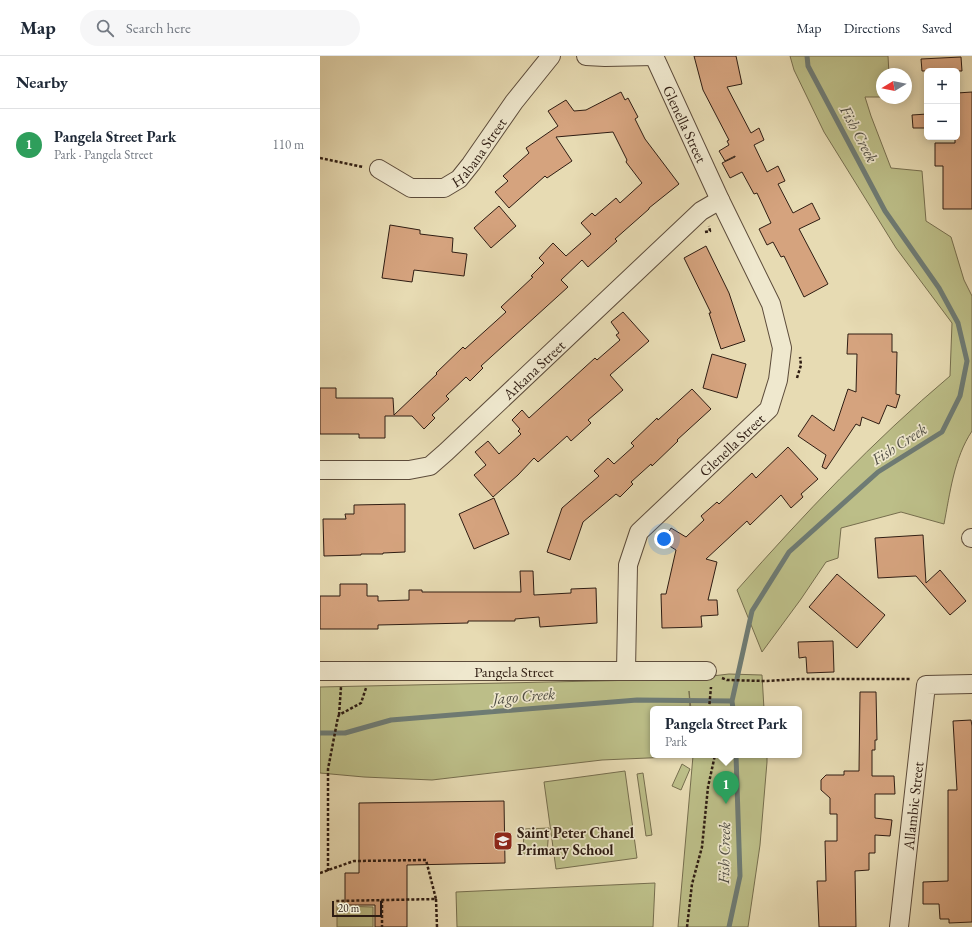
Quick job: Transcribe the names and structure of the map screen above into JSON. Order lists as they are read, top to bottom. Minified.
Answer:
{"streets":{"street":["Glenella Street","Habana Street","Arkana Street","Pangela Street","Allambic Street"]},"crossings":[["Glenella Street","Arkana Street"],["Glenella Street","Pangela Street"]],"water":["Fish Creek","Jago Creek"],"places":{"school or university":["Saint Peter Chanel Primary School"]},"scale_bar":"20 m","north":"left","page":{"header":"Map","search":"Search here","nav":["Map","Directions","Saved"],"heading":"Nearby","map_buttons":["+","−"],"list":[{"mark":"1","name":"Pangela Street Park","note":"Park · Pangela Street","value":"110 m"}],"popup":["Pangela Street Park","Park"],"pins":"1","scale":"20 m"}}
